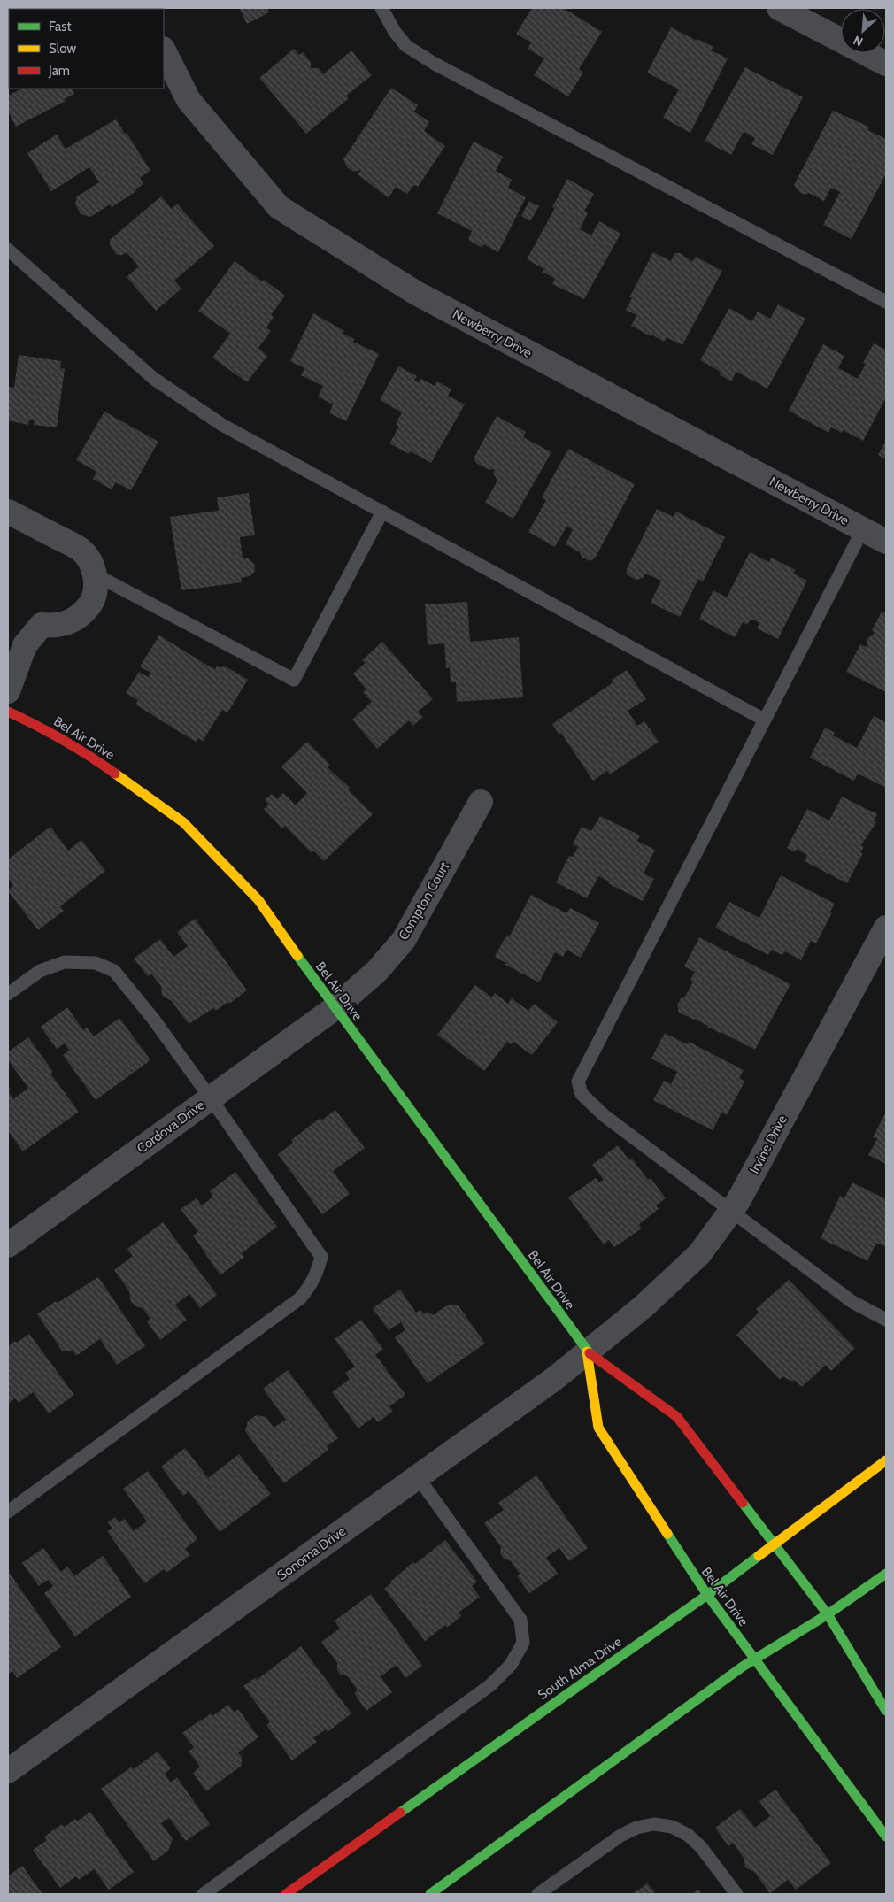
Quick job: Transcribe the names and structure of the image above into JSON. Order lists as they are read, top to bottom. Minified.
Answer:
{"streets":{"street":["Newberry Drive","Bel Air Drive","Compton Court","Cordova Drive","Irvine Drive","Sonoma Drive","South Alma Drive"]},"crossings":[["Bel Air Drive","Compton Court"],["Bel Air Drive","Cordova Drive"],["Bel Air Drive","Sonoma Drive"],["Bel Air Drive","South Alma Drive"],["Compton Court","Cordova Drive"],["Irvine Drive","Sonoma Drive"]],"legend":["Fast","Slow","Jam"],"north":"bottom left"}
